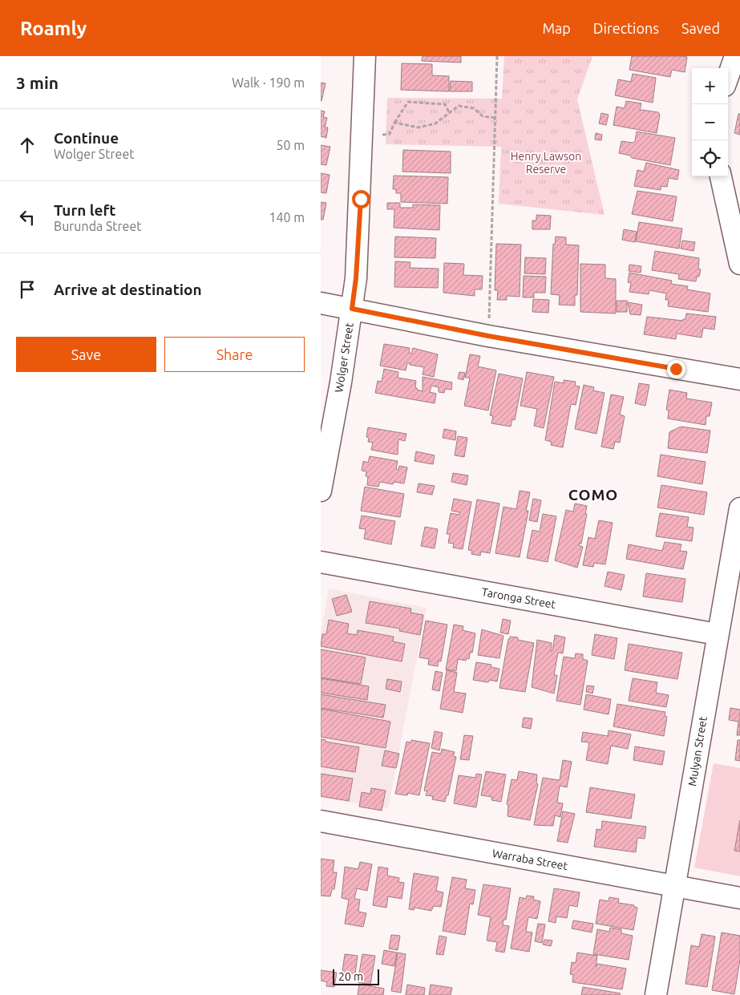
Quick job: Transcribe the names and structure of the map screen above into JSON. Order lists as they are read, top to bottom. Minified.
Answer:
{"streets":{"street":["Wolger Street","Taronga Street","Mulyan Street","Warraba Street"]},"crossings":[["Taronga Street","Mulyan Street"],["Mulyan Street","Warraba Street"]],"districts":["COMO"],"parks":["Henry Lawson Reserve"],"scale_bar":"20 m","page":{"header":"Roamly","nav":["Map","Directions","Saved"],"heading":["3 min","Walk · 190 m"],"map_buttons":["+","−"],"list":[["Continue","Wolger Street","50 m"],["Turn left","Burunda Street","140 m"],"Arrive at destination"],"buttons":["Save","Share"],"scale":"20 m"}}
